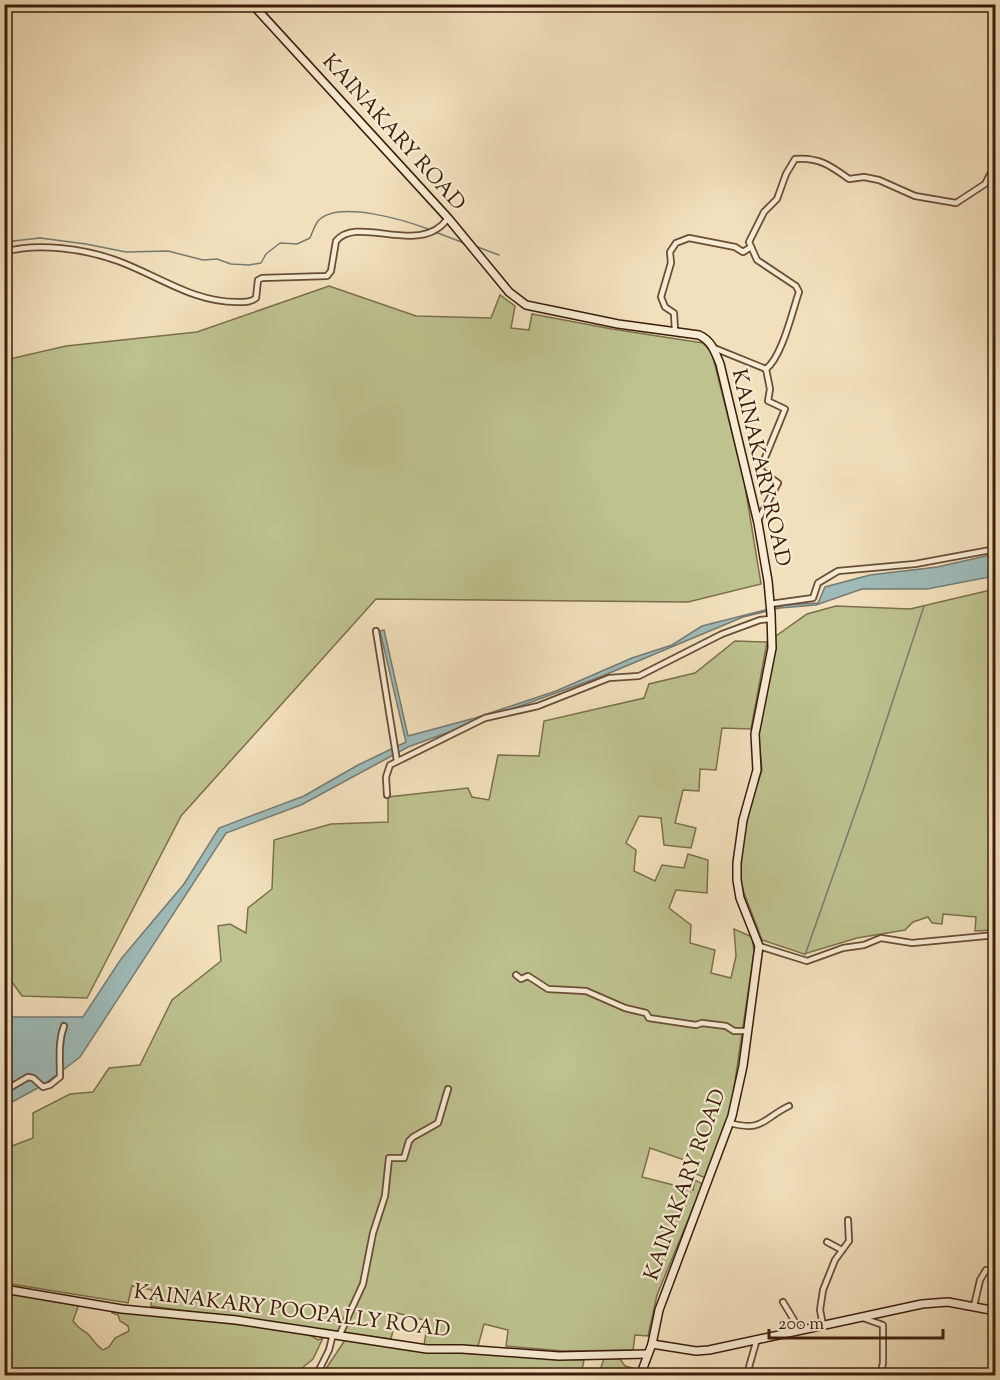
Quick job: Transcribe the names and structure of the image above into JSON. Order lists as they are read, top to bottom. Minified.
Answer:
{"streets":{"main road":["KAINAKARY ROAD","KAINAKARY POOPALLY ROAD"]},"crossings":[["KAINAKARY ROAD","KAINAKARY POOPALLY ROAD"]],"scale_bar":"200 m"}
